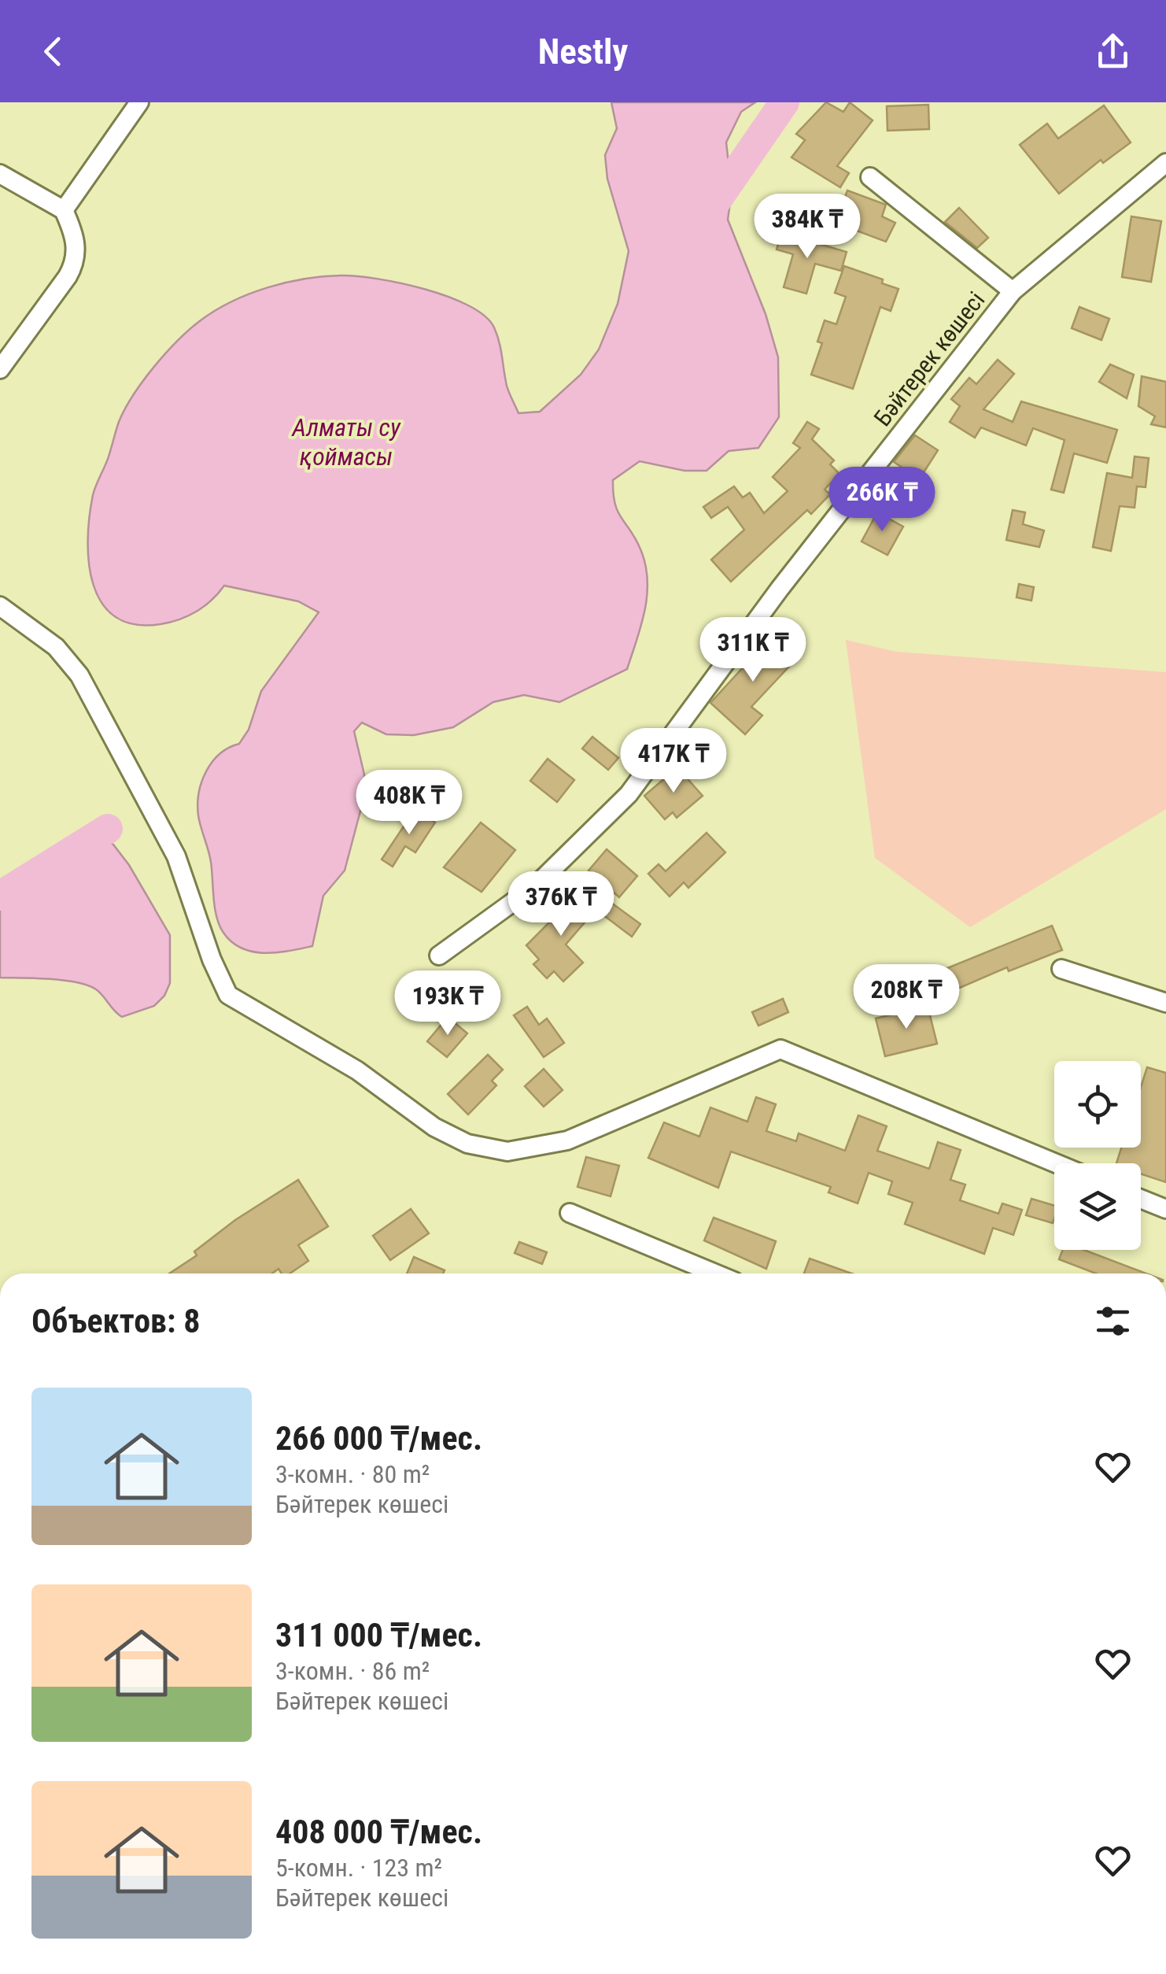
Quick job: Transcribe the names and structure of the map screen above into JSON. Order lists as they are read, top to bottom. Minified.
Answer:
{"streets":{"street":["Бәйтерек көшесі"]},"water":["Алматы су қоймасы"],"page":{"header":"Nestly","price":["384K ₸","266K ₸","311K ₸","417K ₸","408K ₸","376K ₸","208K ₸","193K ₸"],"heading":"Объектов: 8","list":[{"name":"266 000 ₸/мес.","note":"3-комн. · 80 m² · Бәйтерек көшесі"},{"name":"311 000 ₸/мес.","note":"3-комн. · 86 m² · Бәйтерек көшесі"},{"name":"408 000 ₸/мес.","note":"5-комн. · 123 m² · Бәйтерек көшесі"}]}}
